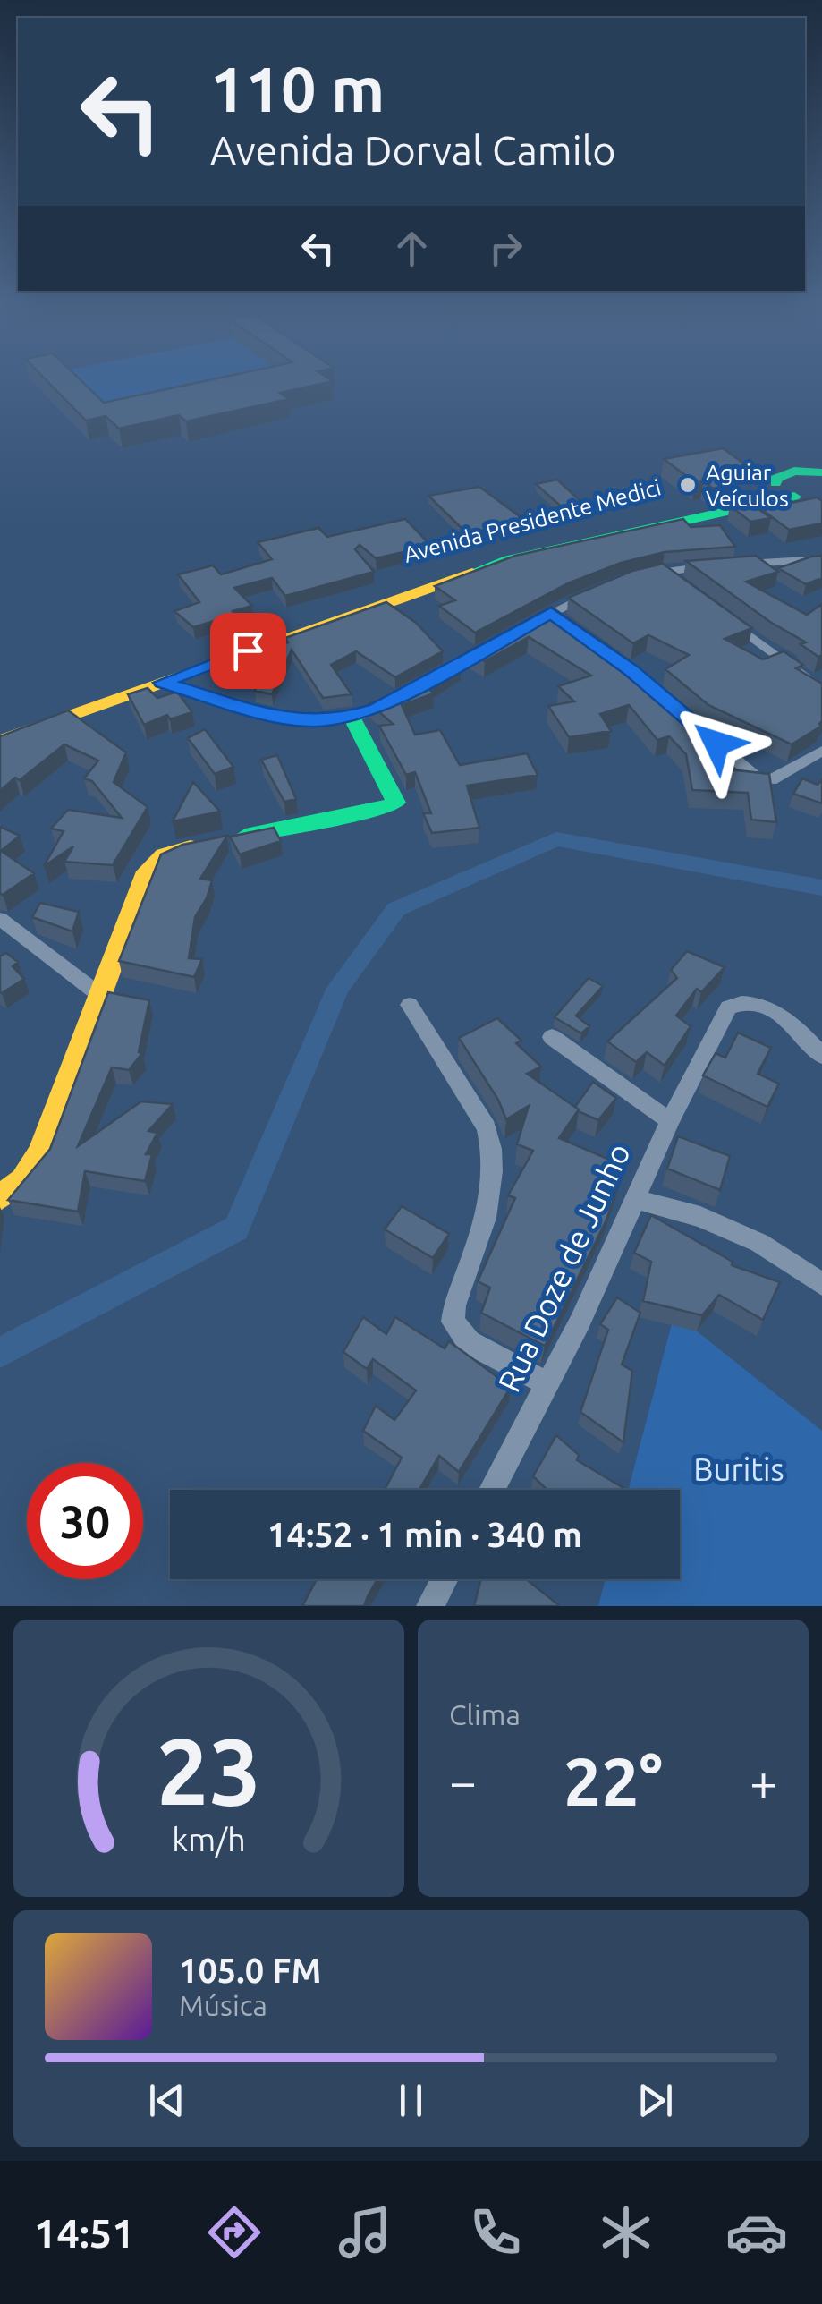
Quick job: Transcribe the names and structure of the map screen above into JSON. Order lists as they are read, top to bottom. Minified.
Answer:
{"streets":{"main road":["Avenida Presidente Medici"],"street":["Rua Doze de Junho"]},"parks":["Buritis"],"places":["Aguiar Veículos"],"page":{"turn":["110 m","Avenida Dorval Camilo"],"limit":"30","trip":"14:52 · 1 min · 340 m","tile":"Clima","heat":["−","22°","+"],"song":["105.0 FM","Música"],"tabs":"14:51","gauge":["23","km/h"]}}
